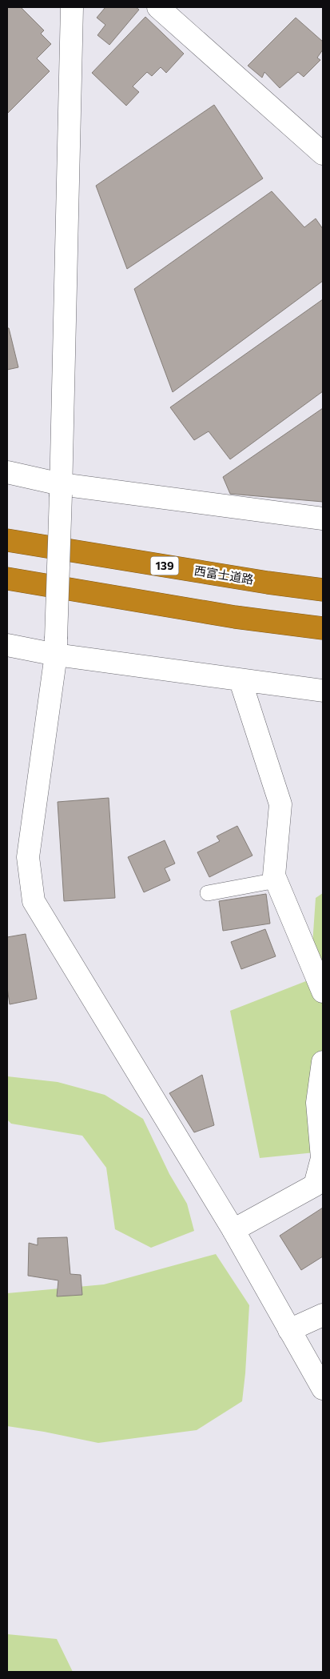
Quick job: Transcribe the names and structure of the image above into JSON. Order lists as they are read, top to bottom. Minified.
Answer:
{"streets":{"highway":["139","西富士道路"]}}
